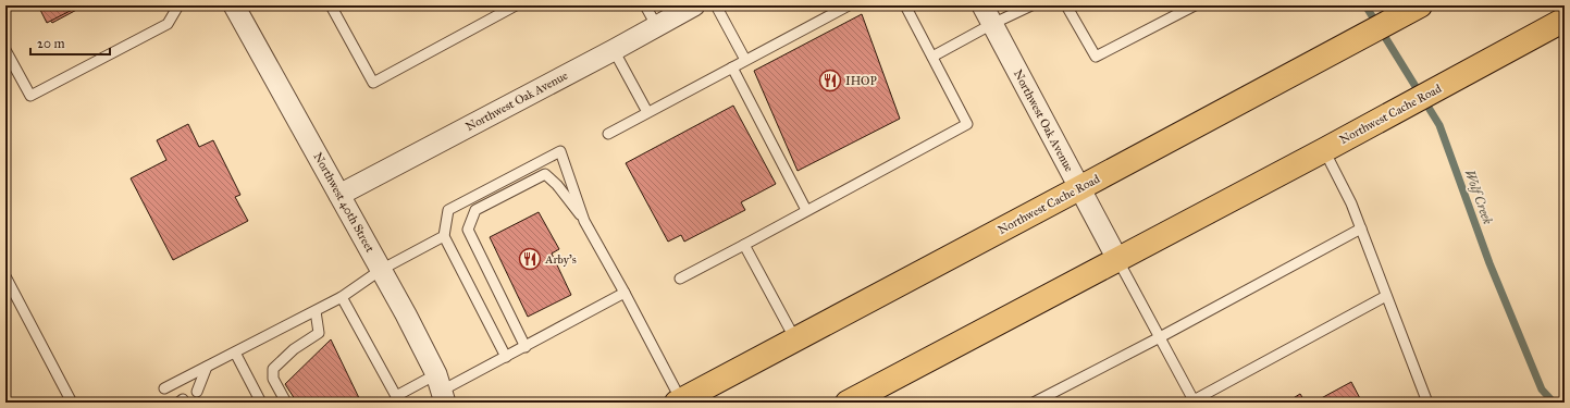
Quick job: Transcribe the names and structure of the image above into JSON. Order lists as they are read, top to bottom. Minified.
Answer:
{"streets":{"main road":["Northwest Cache Road"],"street":["Northwest Oak Avenue","Northwest 40th Street"]},"crossings":[["Northwest Oak Avenue","Northwest Cache Road"],["Northwest Oak Avenue","Northwest 40th Street"]],"water":["Wolf Creek"],"places":{"restaurant":["IHOP","Arby's"]},"scale_bar":"20 m"}
